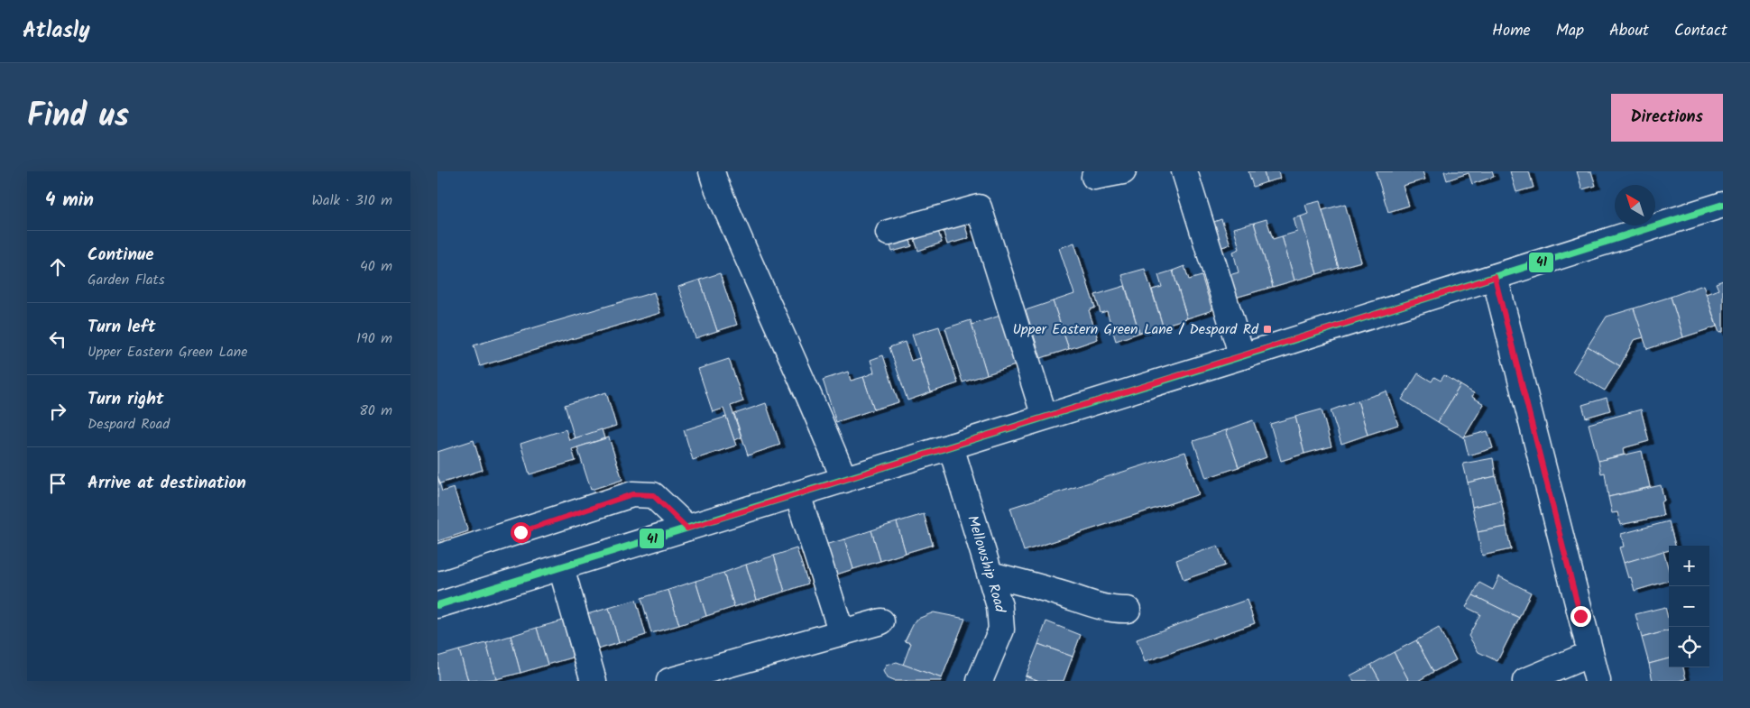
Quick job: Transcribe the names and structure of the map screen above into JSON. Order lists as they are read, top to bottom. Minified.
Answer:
{"streets":{"street":["Mellowship Road"]},"places":{"transit":["Upper Eastern Green Lane / Despard Rd"]},"lines":["transit line 41"],"north":"top left","page":{"header":"Atlasly","nav":["Home","Map","About","Contact"],"title":"Find us","buttons":"Directions","heading":["4 min","Walk · 310 m"],"list":[["Continue","Garden Flats","40 m"],["Turn left","Upper Eastern Green Lane","190 m"],["Turn right","Despard Road","80 m"],"Arrive at destination"],"map_buttons":["+","−"]}}
